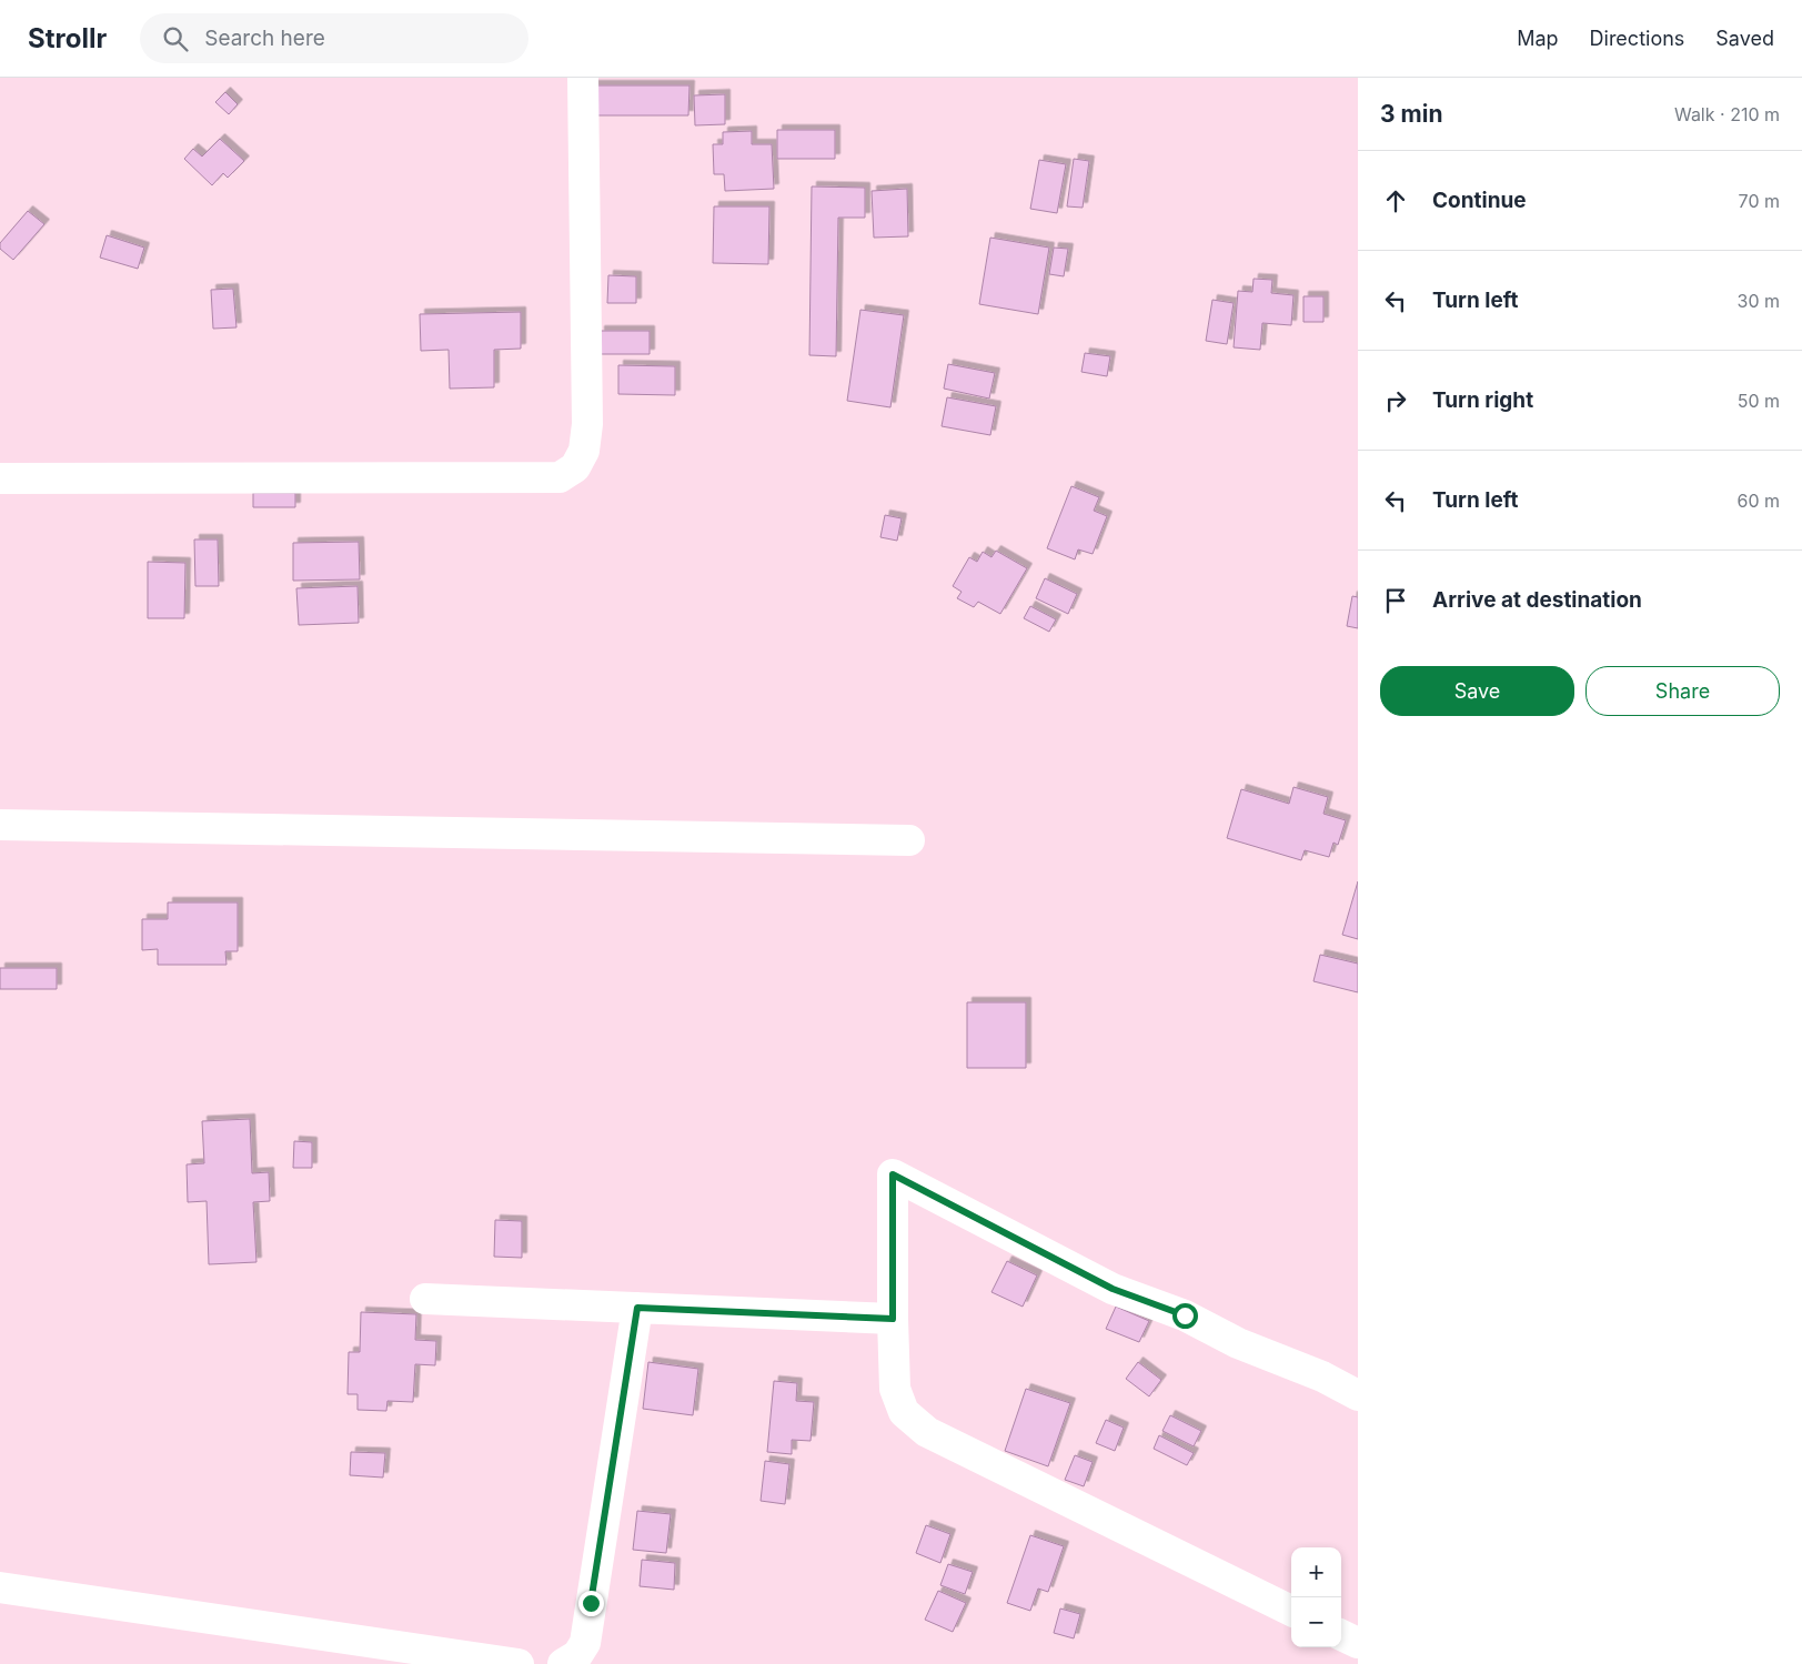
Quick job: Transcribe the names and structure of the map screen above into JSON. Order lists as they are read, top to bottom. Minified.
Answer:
{"page":{"header":"Strollr","search":"Search here","nav":["Map","Directions","Saved"],"heading":["3 min","Walk · 210 m"],"list":[["Continue","70 m"],["Turn left","30 m"],["Turn right","50 m"],["Turn left","60 m"],"Arrive at destination"],"buttons":["Save","Share"],"map_buttons":["+","−"]}}
